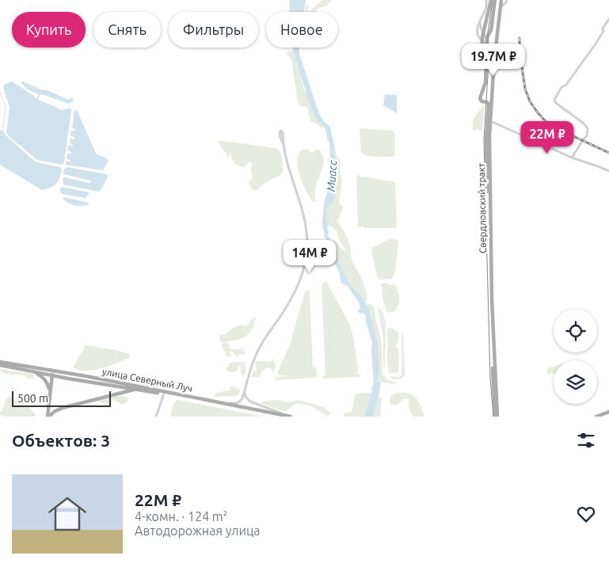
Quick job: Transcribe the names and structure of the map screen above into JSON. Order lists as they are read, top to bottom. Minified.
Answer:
{"streets":{"main road":["Свердловский тракт","улица Северный Луч"]},"water":["Миасс"],"scale_bar":"500 m","page":{"chip":["Купить","Снять","Фильтры","Новое"],"price":["19.7M ₽","22M ₽","14M ₽"],"scale":"500 m","heading":"Объектов: 3","list":[{"name":"22M ₽","note":"4-комн. · 124 m² · Автодорожная улица"}]}}
